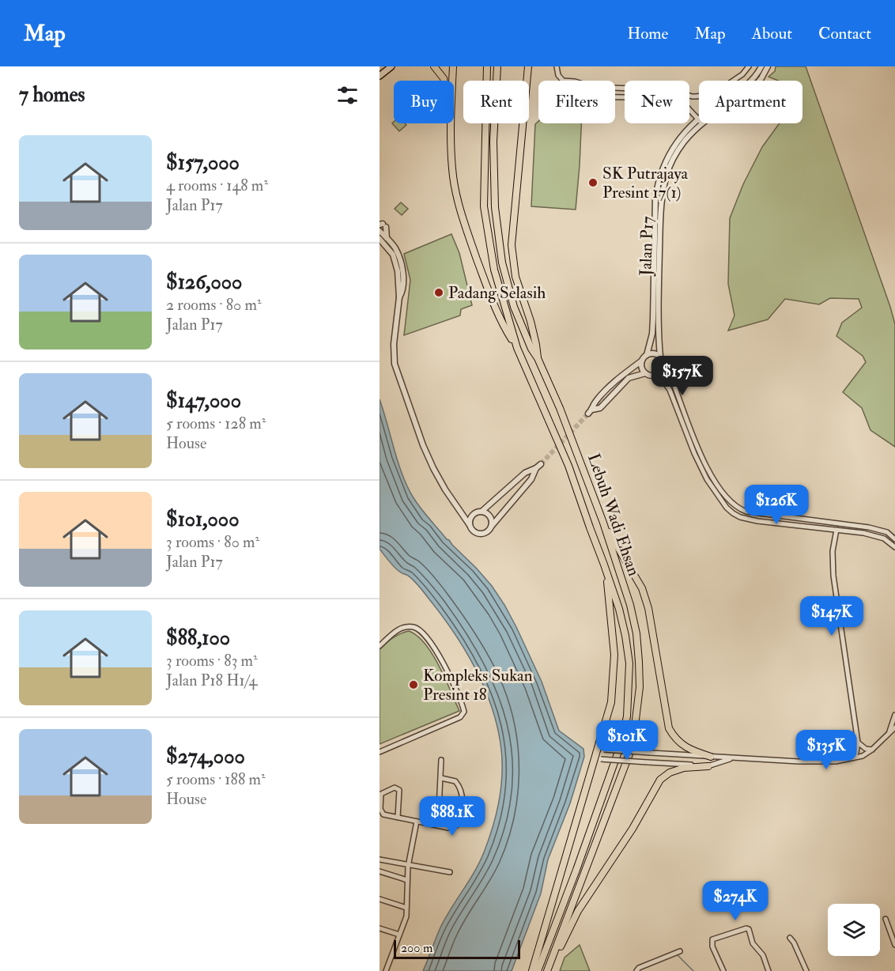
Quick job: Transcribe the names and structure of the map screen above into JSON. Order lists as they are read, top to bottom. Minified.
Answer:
{"streets":{"main road":["Lebuh Wadi Ehsan"],"street":["Jalan P17"]},"places":["SK Putrajaya Presint 17(1)","Padang Selasih","Kompleks Sukan Presint 18"],"scale_bar":"200 m","page":{"header":"Map","nav":["Home","Map","About","Contact"],"heading":"7 homes","chip":["Buy","Rent","Filters","New","Apartment"],"list":[{"name":"$157,000","note":"4 rooms · 148 m² · Jalan P17"},{"name":"$126,000","note":"2 rooms · 80 m² · Jalan P17"},{"name":"$147,000","note":"5 rooms · 128 m² · House"},{"name":"$101,000","note":"3 rooms · 80 m² · Jalan P17"},{"name":"$88,100","note":"3 rooms · 83 m² · Jalan P18 H1/4"},{"name":"$274,000","note":"5 rooms · 188 m² · House"}],"price":["$157K","$126K","$147K","$101K","$135K","$88.1K","$274K"],"scale":"200 m"}}
